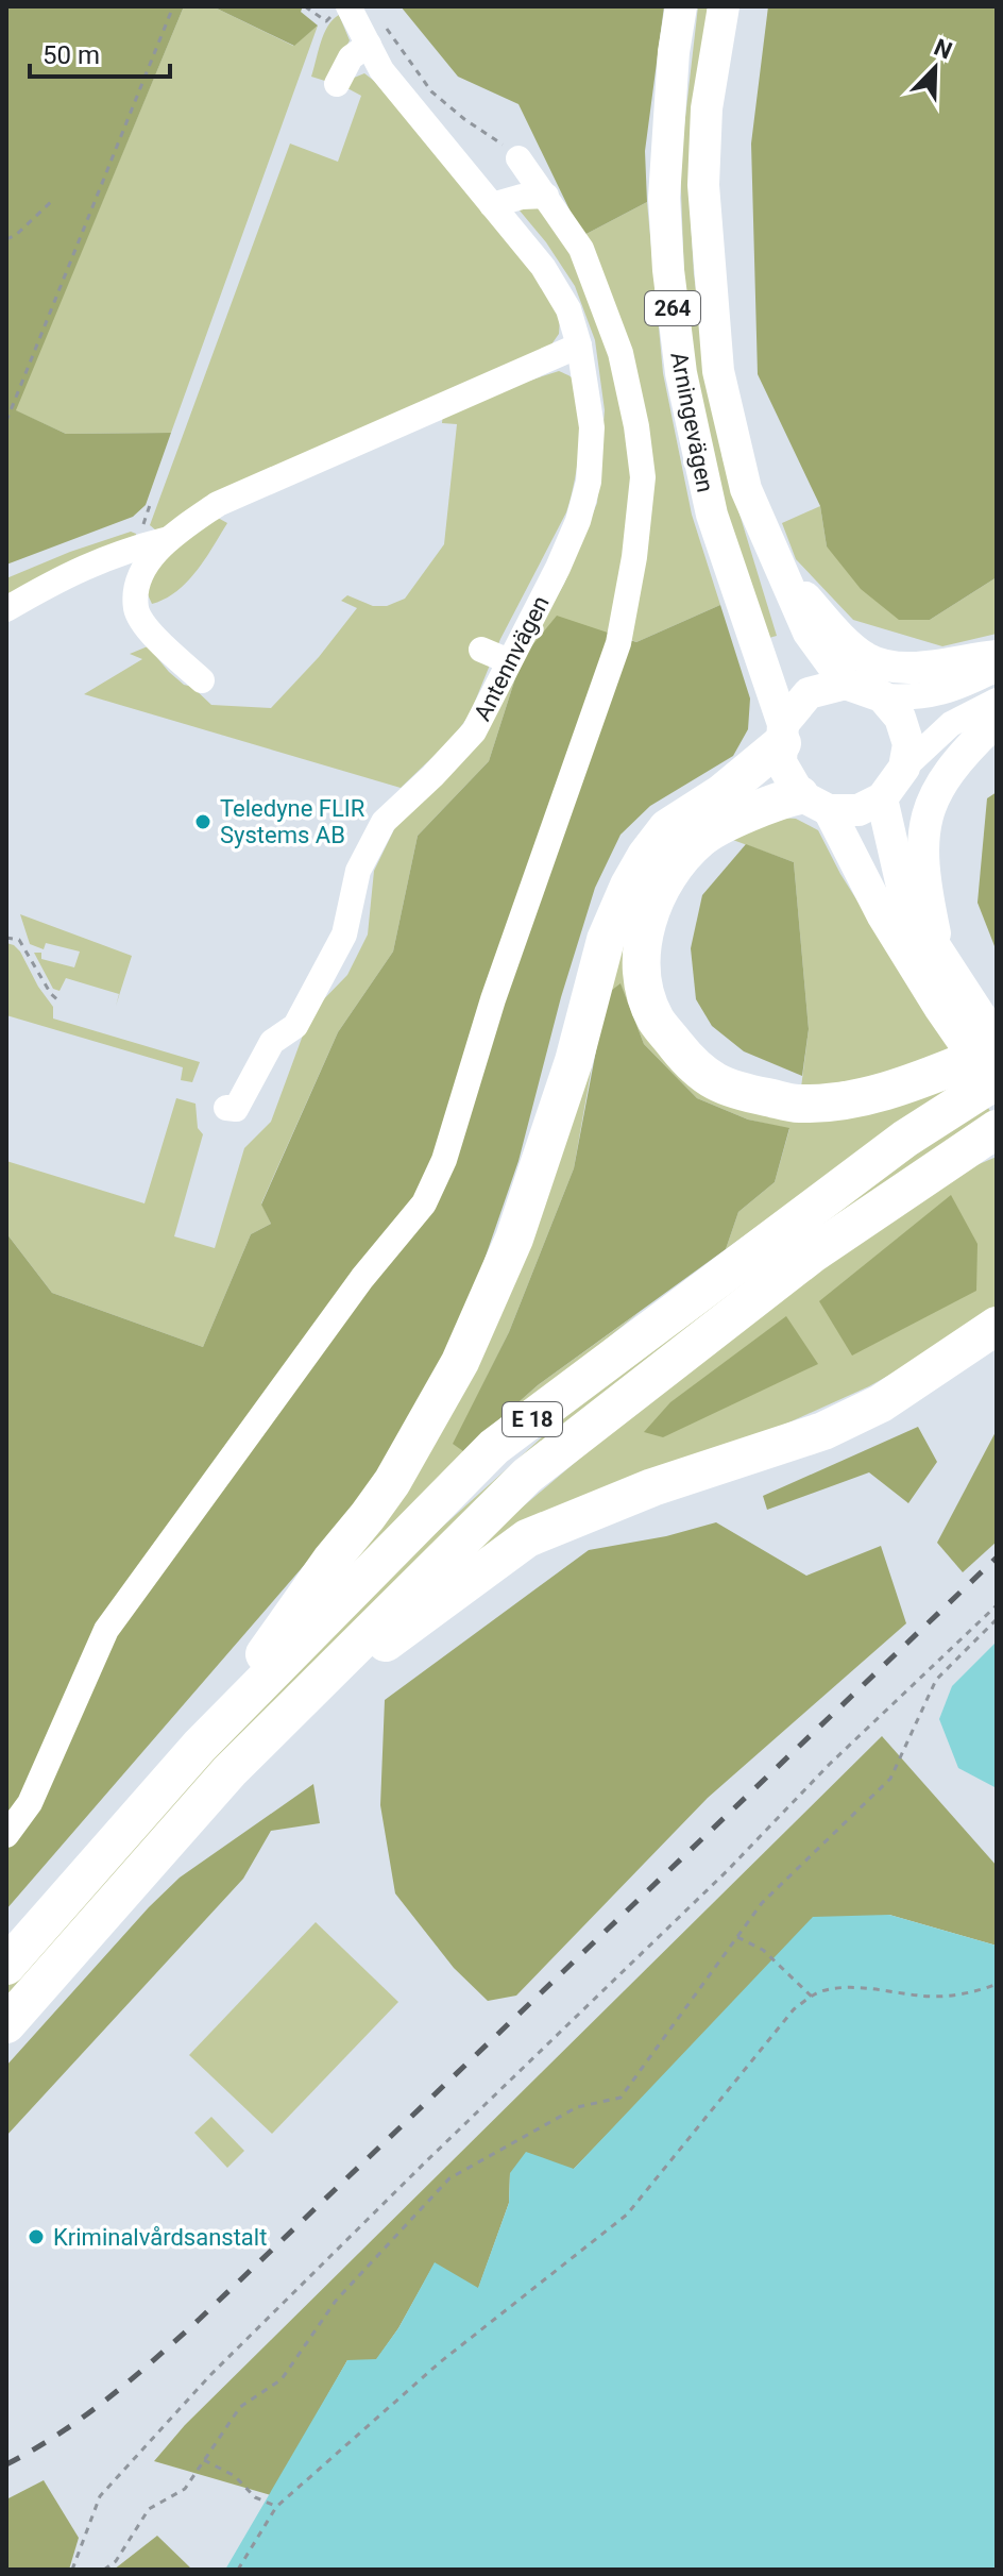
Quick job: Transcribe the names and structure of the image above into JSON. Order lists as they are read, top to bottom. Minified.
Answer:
{"streets":{"highway":["E 18"],"main road":["264","Arningevägen"],"street":["Antennvägen"]},"places":["Teledyne FLIR Systems AB","Kriminalvårdsanstalt"],"scale_bar":"50 m","north":"top right"}
